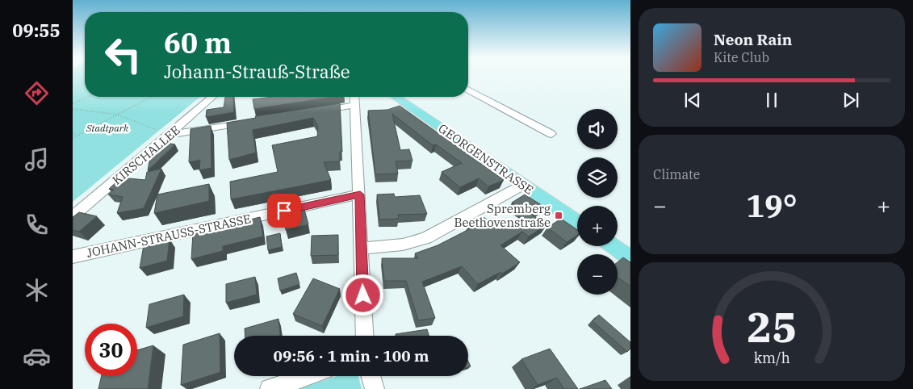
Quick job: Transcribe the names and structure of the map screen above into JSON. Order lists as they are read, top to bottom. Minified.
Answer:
{"streets":{"main road":["GEORGENSTRASSE"],"street":["KIRSCHALLEE","JOHANN-STRAUSS-STRASSE"]},"parks":["Stadtpark"],"places":{"transit":["Spremberg Beethovenstraße"]},"page":{"tabs":"09:55","turn":["60 m","Johann-Strauß-Straße"],"song":["Neon Rain","Kite Club"],"map_buttons":["+","−"],"tile":"Climate","heat":["−","19°","+"],"limit":"30","trip":"09:56 · 1 min · 100 m","gauge":["25","km/h"]}}
